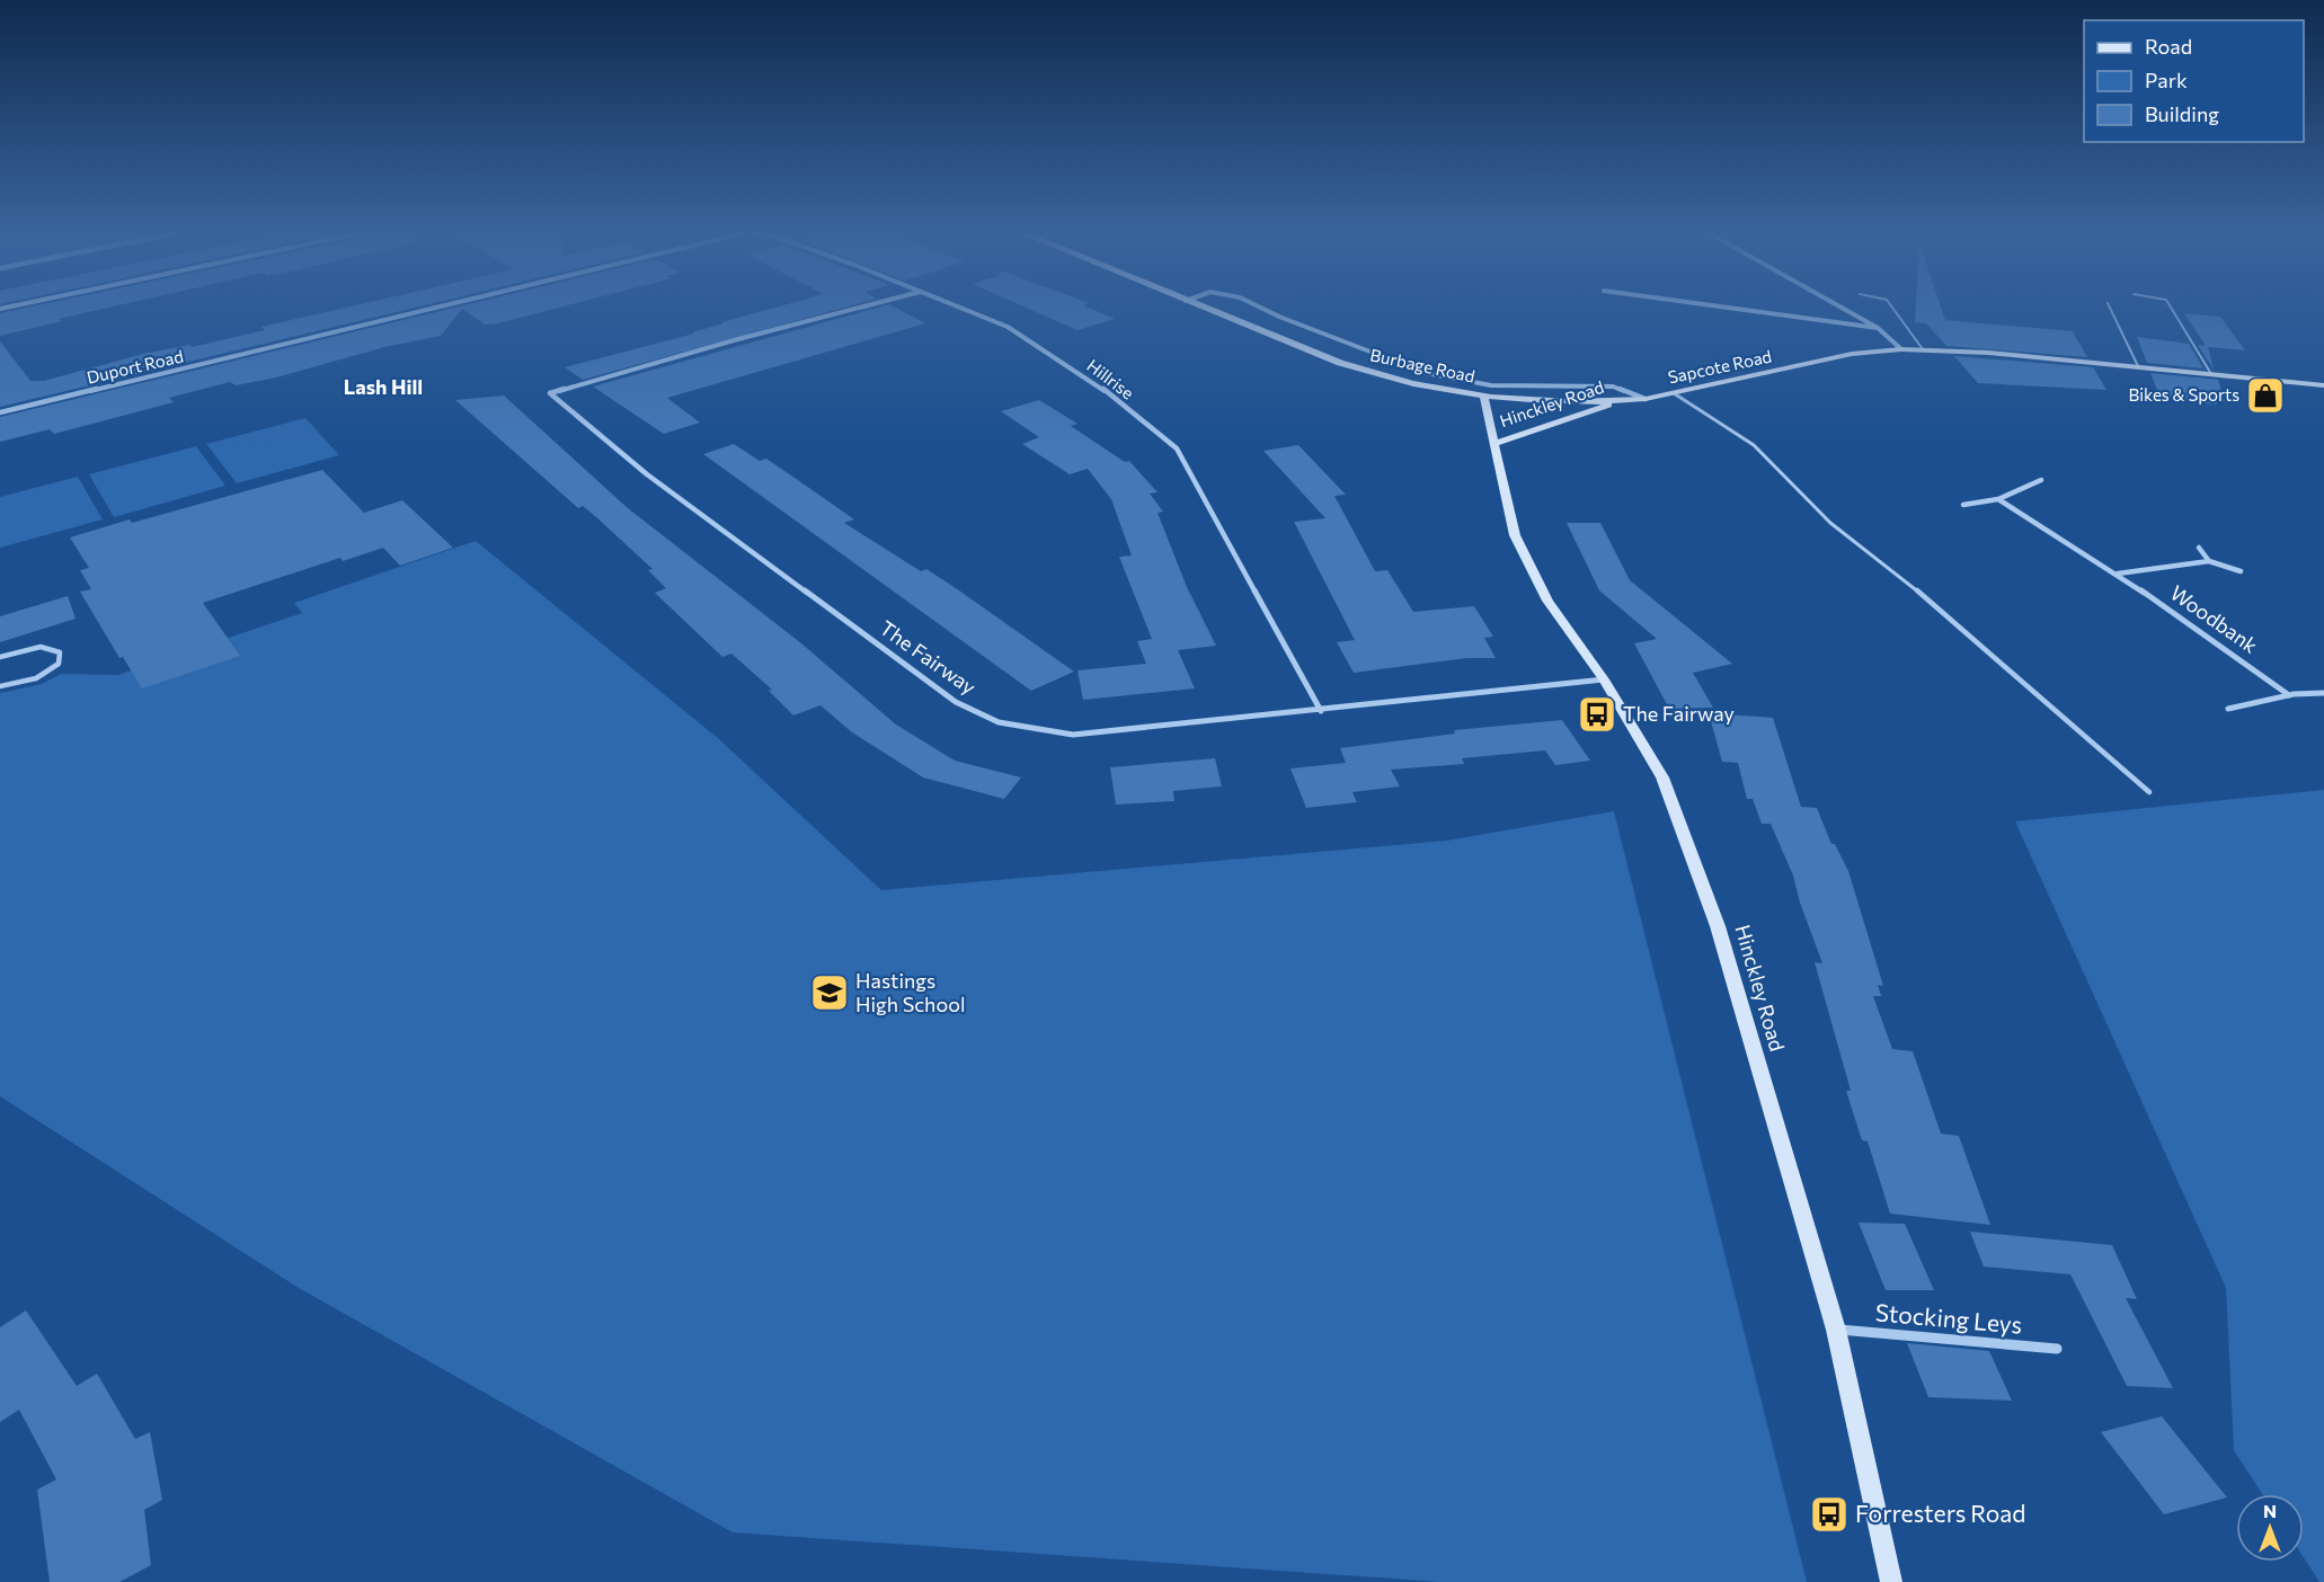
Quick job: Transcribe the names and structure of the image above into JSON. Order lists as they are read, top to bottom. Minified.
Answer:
{"streets":{"main road":["Burbage Road","Sapcote Road","Hinckley Road"],"street":["Duport Road","Hillrise","Woodbank","The Fairway","Stocking Leys"]},"crossings":[["Burbage Road","Sapcote Road"],["Burbage Road","Hinckley Road"],["Sapcote Road","Hinckley Road"],["Hillrise","The Fairway"],["Hinckley Road","The Fairway"],["Hinckley Road","Stocking Leys"]],"districts":["Lash Hill"],"places":{"shop":["Bikes & Sports"],"bus stop":["The Fairway","Forresters Road"],"school or university":["Hastings High School"]},"legend":["Road","Park","Building"],"north":"top"}
